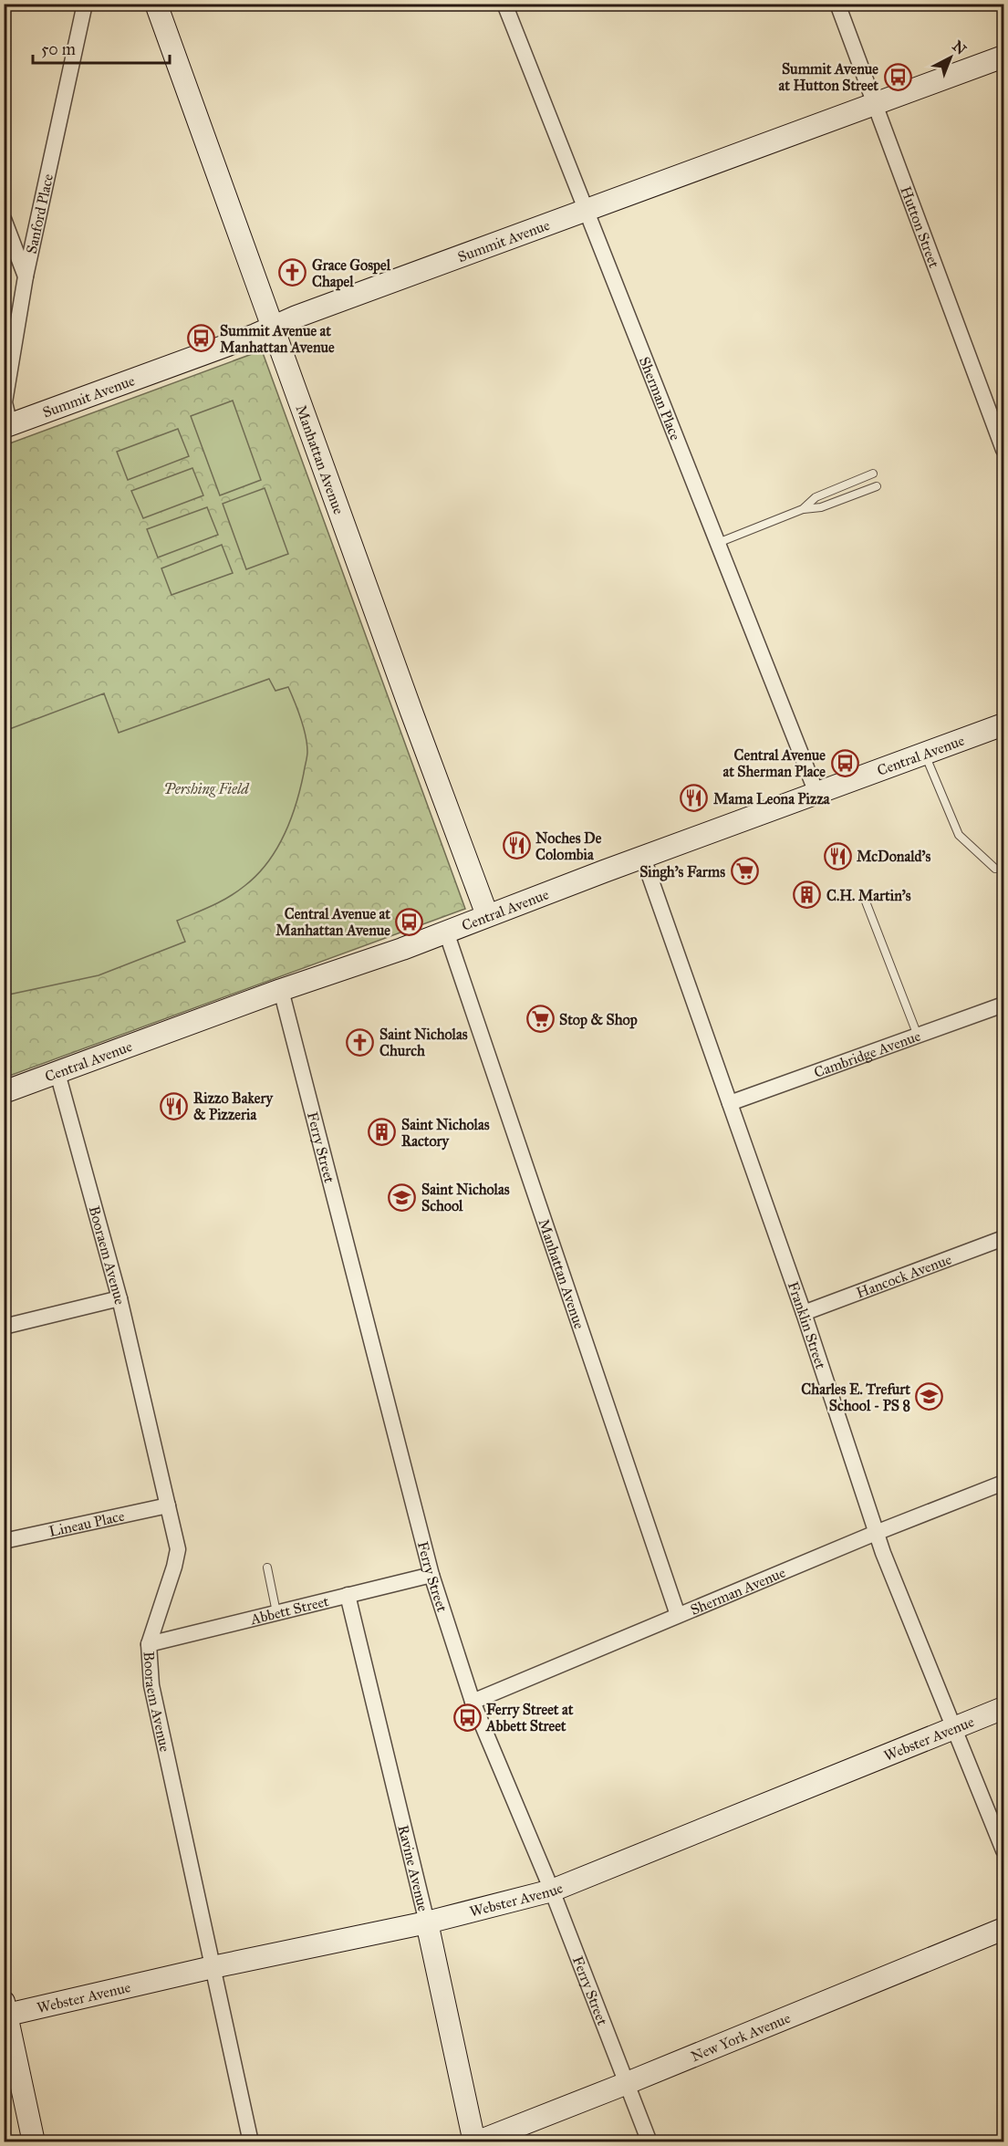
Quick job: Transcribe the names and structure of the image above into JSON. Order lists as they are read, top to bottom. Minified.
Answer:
{"streets":{"street":["Sanford Place","Hutton Street","Summit Avenue","Sherman Place","Manhattan Avenue","Central Avenue","Cambridge Avenue","Ferry Street","Booraem Avenue","Hancock Avenue","Franklin Street","Lineau Place","Sherman Avenue","Abbett Street","Webster Avenue","Ravine Avenue","New York Avenue"]},"crossings":[["Sanford Place","Summit Avenue"],["Hutton Street","Summit Avenue"],["Summit Avenue","Sherman Place"],["Summit Avenue","Manhattan Avenue"],["Sherman Place","Central Avenue"],["Manhattan Avenue","Central Avenue"],["Manhattan Avenue","Sherman Avenue"],["Central Avenue","Ferry Street"],["Central Avenue","Booraem Avenue"],["Central Avenue","Franklin Street"],["Cambridge Avenue","Franklin Street"],["Ferry Street","Sherman Avenue"],["Ferry Street","Abbett Street"],["Ferry Street","Webster Avenue"],["Ferry Street","New York Avenue"],["Booraem Avenue","Lineau Place"],["Booraem Avenue","Abbett Street"],["Booraem Avenue","Webster Avenue"],["Hancock Avenue","Franklin Street"],["Franklin Street","Sherman Avenue"],["Franklin Street","Webster Avenue"],["Abbett Street","Ravine Avenue"],["Webster Avenue","Ravine Avenue"],["Ravine Avenue","New York Avenue"]],"parks":["Pershing Field"],"places":{"bus stop":["Summit Avenue at Hutton Street","Summit Avenue at Manhattan Avenue","Central Avenue at Sherman Place","Central Avenue at Manhattan Avenue","Ferry Street at Abbett Street"],"church":["Grace Gospel Chapel","Saint Nicholas Church"],"restaurant":["Mama Leona Pizza","Noches De Colombia","McDonald's","Rizzo Bakery & Pizzeria"],"supermarket":["Singh's Farms","Stop & Shop"],"building":["C.H. Martin's","Saint Nicholas Ractory"],"school or university":["Saint Nicholas School","Charles E. Trefurt School - PS 8"]},"scale_bar":"50 m","north":"top right"}
